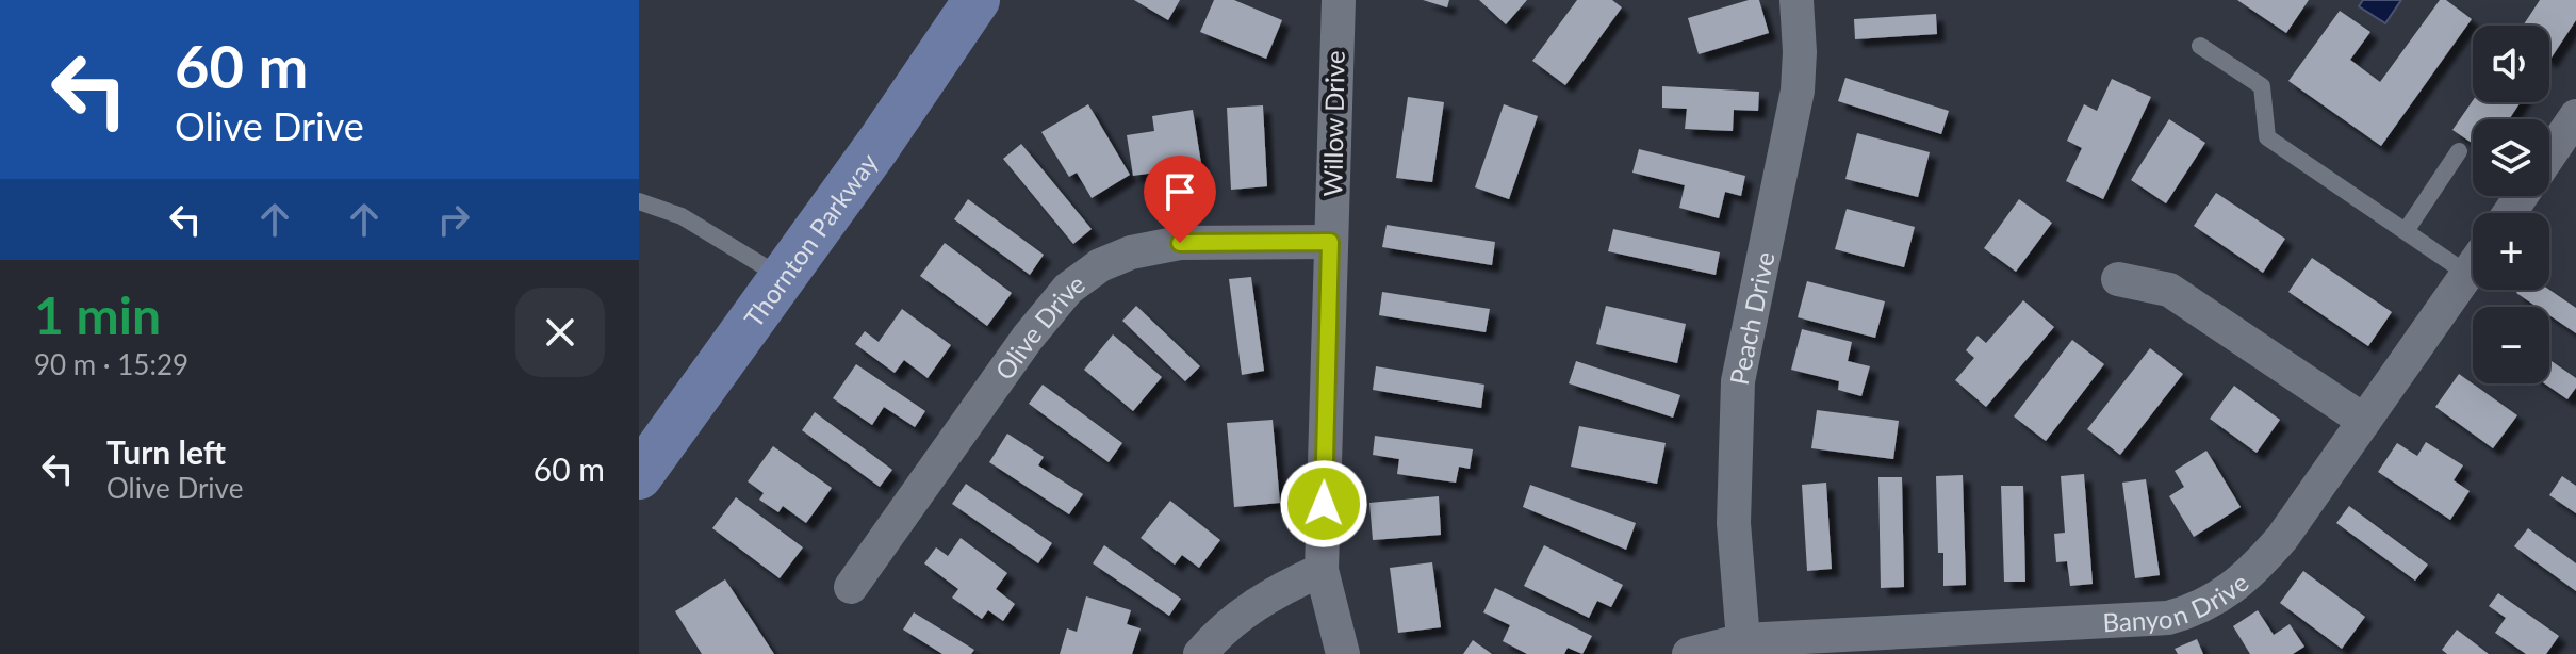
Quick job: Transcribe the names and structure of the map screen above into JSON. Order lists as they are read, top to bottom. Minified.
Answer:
{"streets":{"main road":["Thornton Parkway"],"street":["Willow Drive","Peach Drive","Olive Drive","Banyon Drive"]},"crossings":[["Willow Drive","Olive Drive"],["Peach Drive","Banyon Drive"]],"page":{"turn":["60 m","Olive Drive"],"map_buttons":["+","−"],"heading":["1 min","90 m · 15:29"],"list":[{"name":"Turn left","note":"Olive Drive","value":"60 m"}]}}
